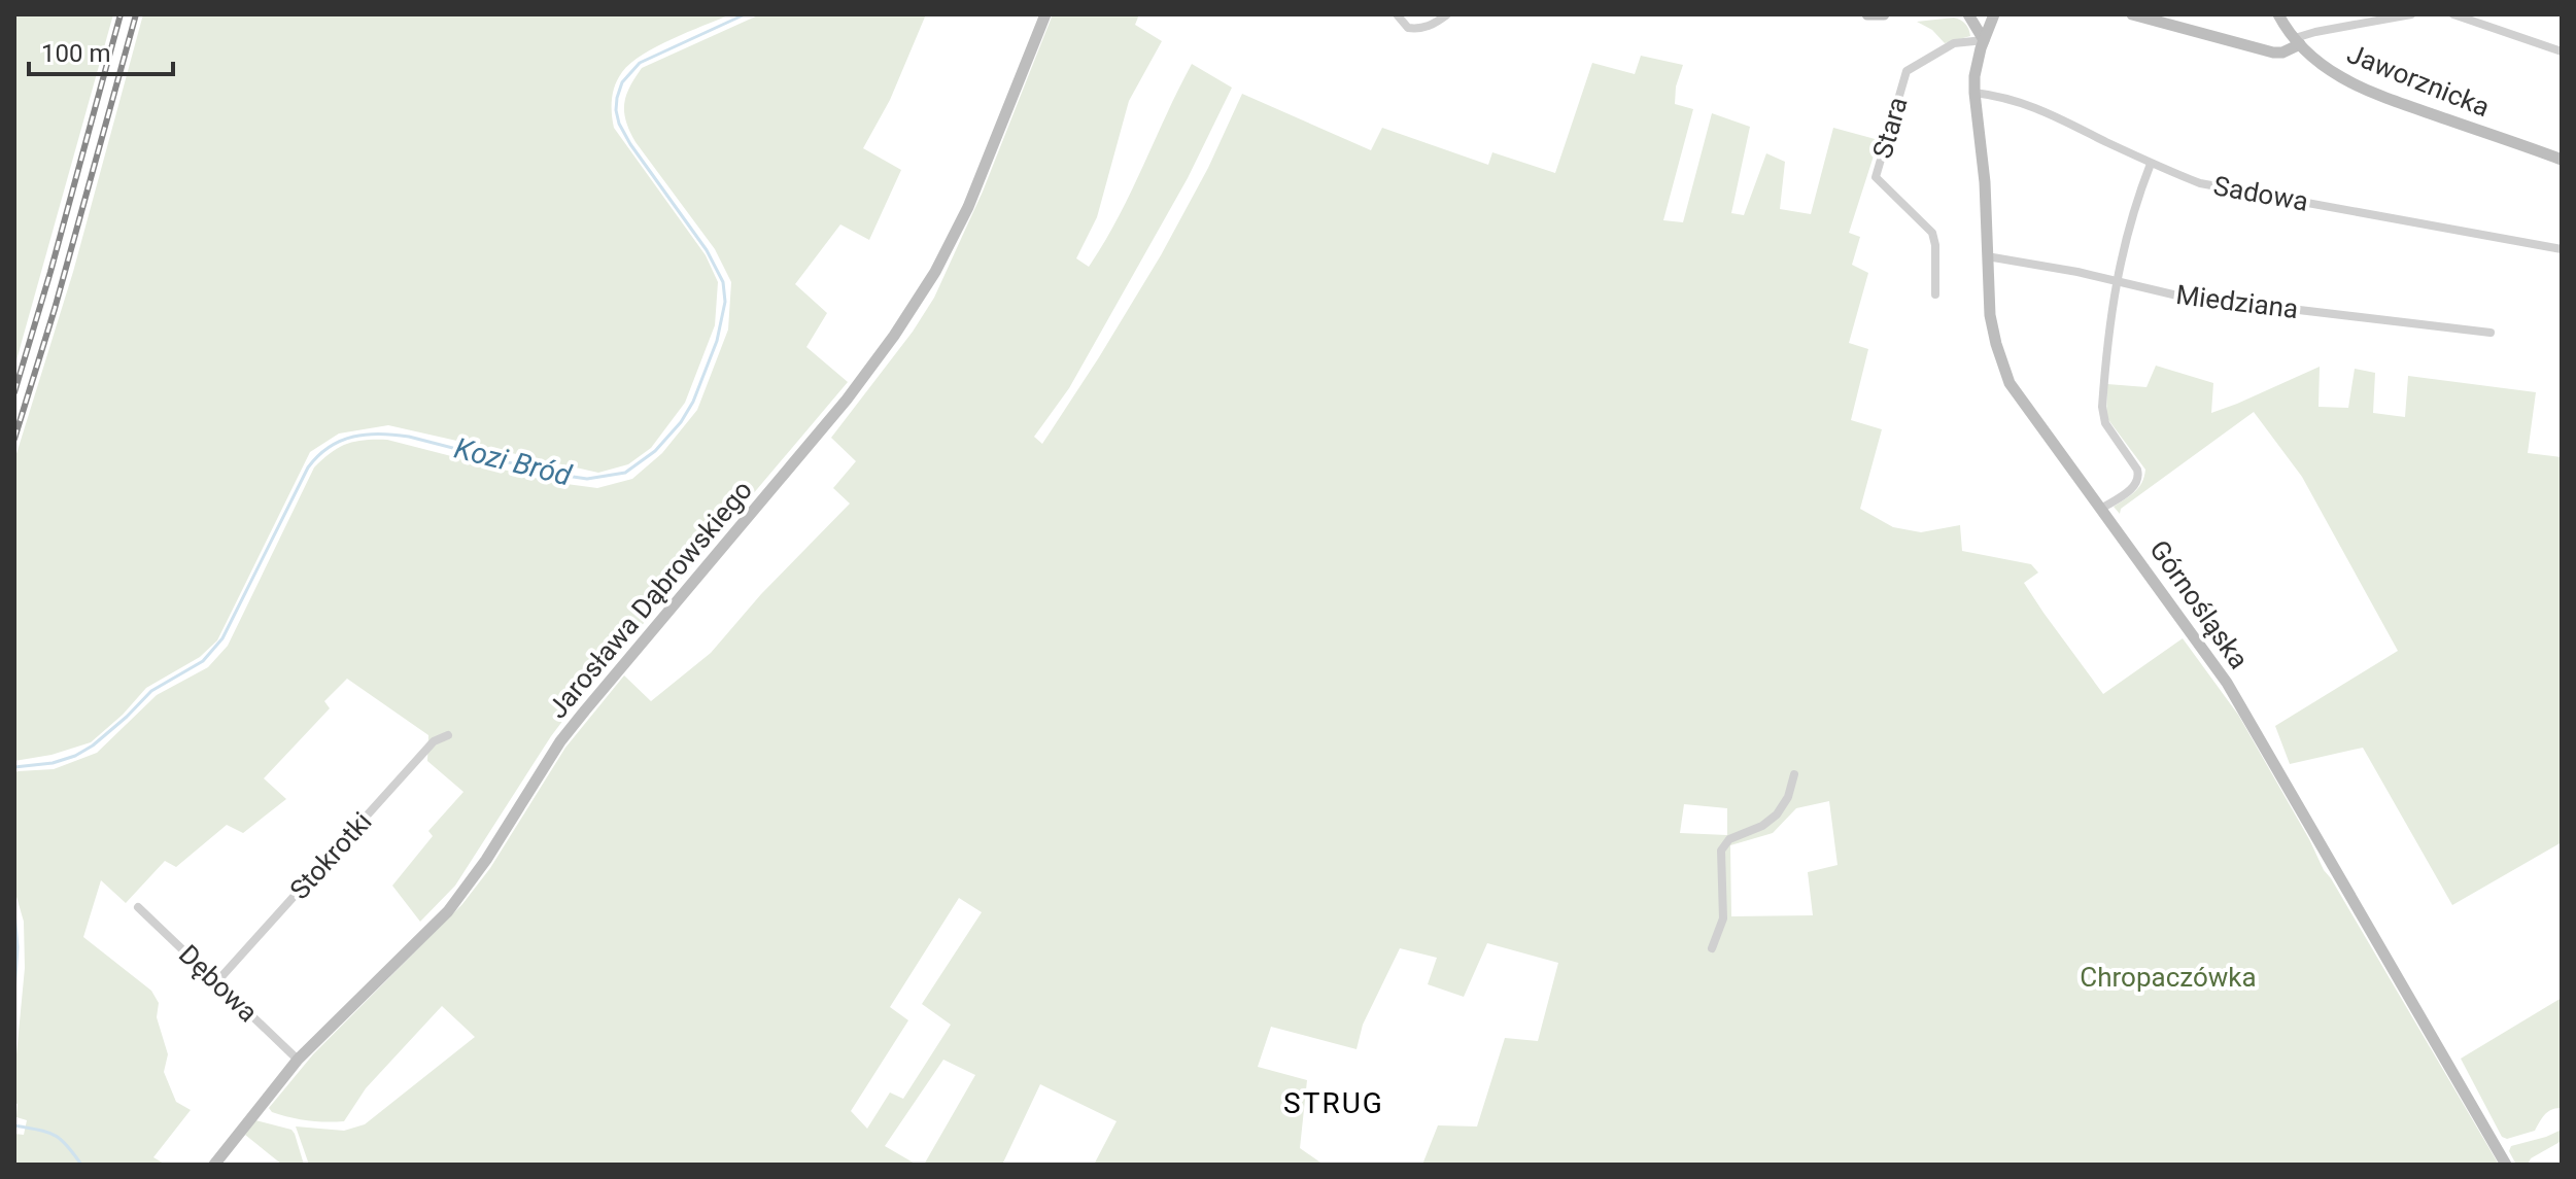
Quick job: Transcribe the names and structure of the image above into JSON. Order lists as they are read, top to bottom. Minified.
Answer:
{"streets":{"street":["Jaworznicka","Stara","Sadowa","Miedziana","Jarosława Dąbrowskiego","Górnośląska","Stokrotki","Dębowa"]},"crossings":[["Stara","Górnośląska"],["Sadowa","Górnośląska"],["Miedziana","Górnośląska"],["Jarosława Dąbrowskiego","Dębowa"],["Stokrotki","Dębowa"]],"districts":["STRUG"],"water":["Kozi Bród"],"parks":["Chropaczówka"],"scale_bar":"100 m"}
